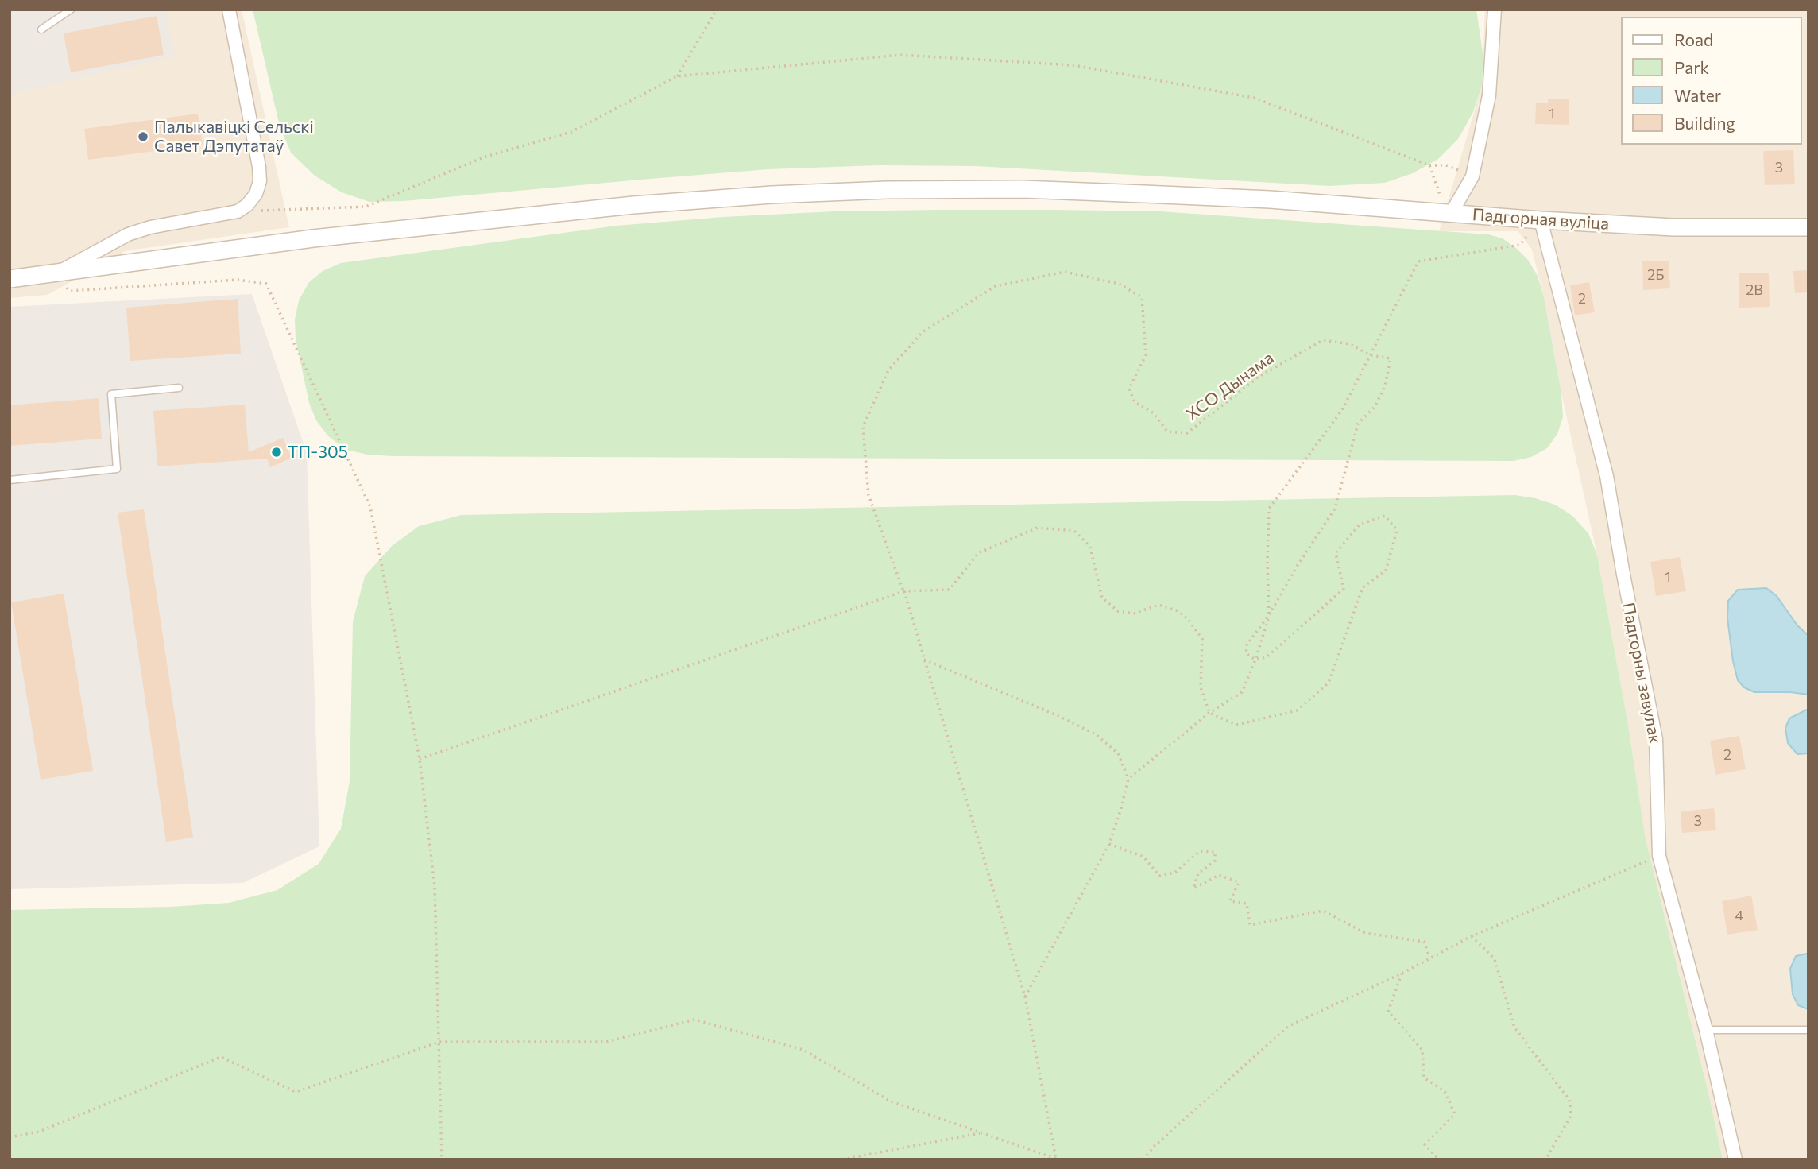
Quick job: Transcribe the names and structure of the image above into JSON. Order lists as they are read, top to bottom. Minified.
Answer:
{"streets":{"street":["Падгорная вуліца","Падгорны завулак"],"path":["XCO Дынама"]},"crossings":[["Падгорная вуліца","Падгорны завулак"]],"places":["Палыкавіцкі Сельскі Савет Дэпутатаў","ТП-305"],"house_numbers":["1","3","2Б","2В","2","1","2","3","4"],"legend":["Road","Park","Water","Building"]}
